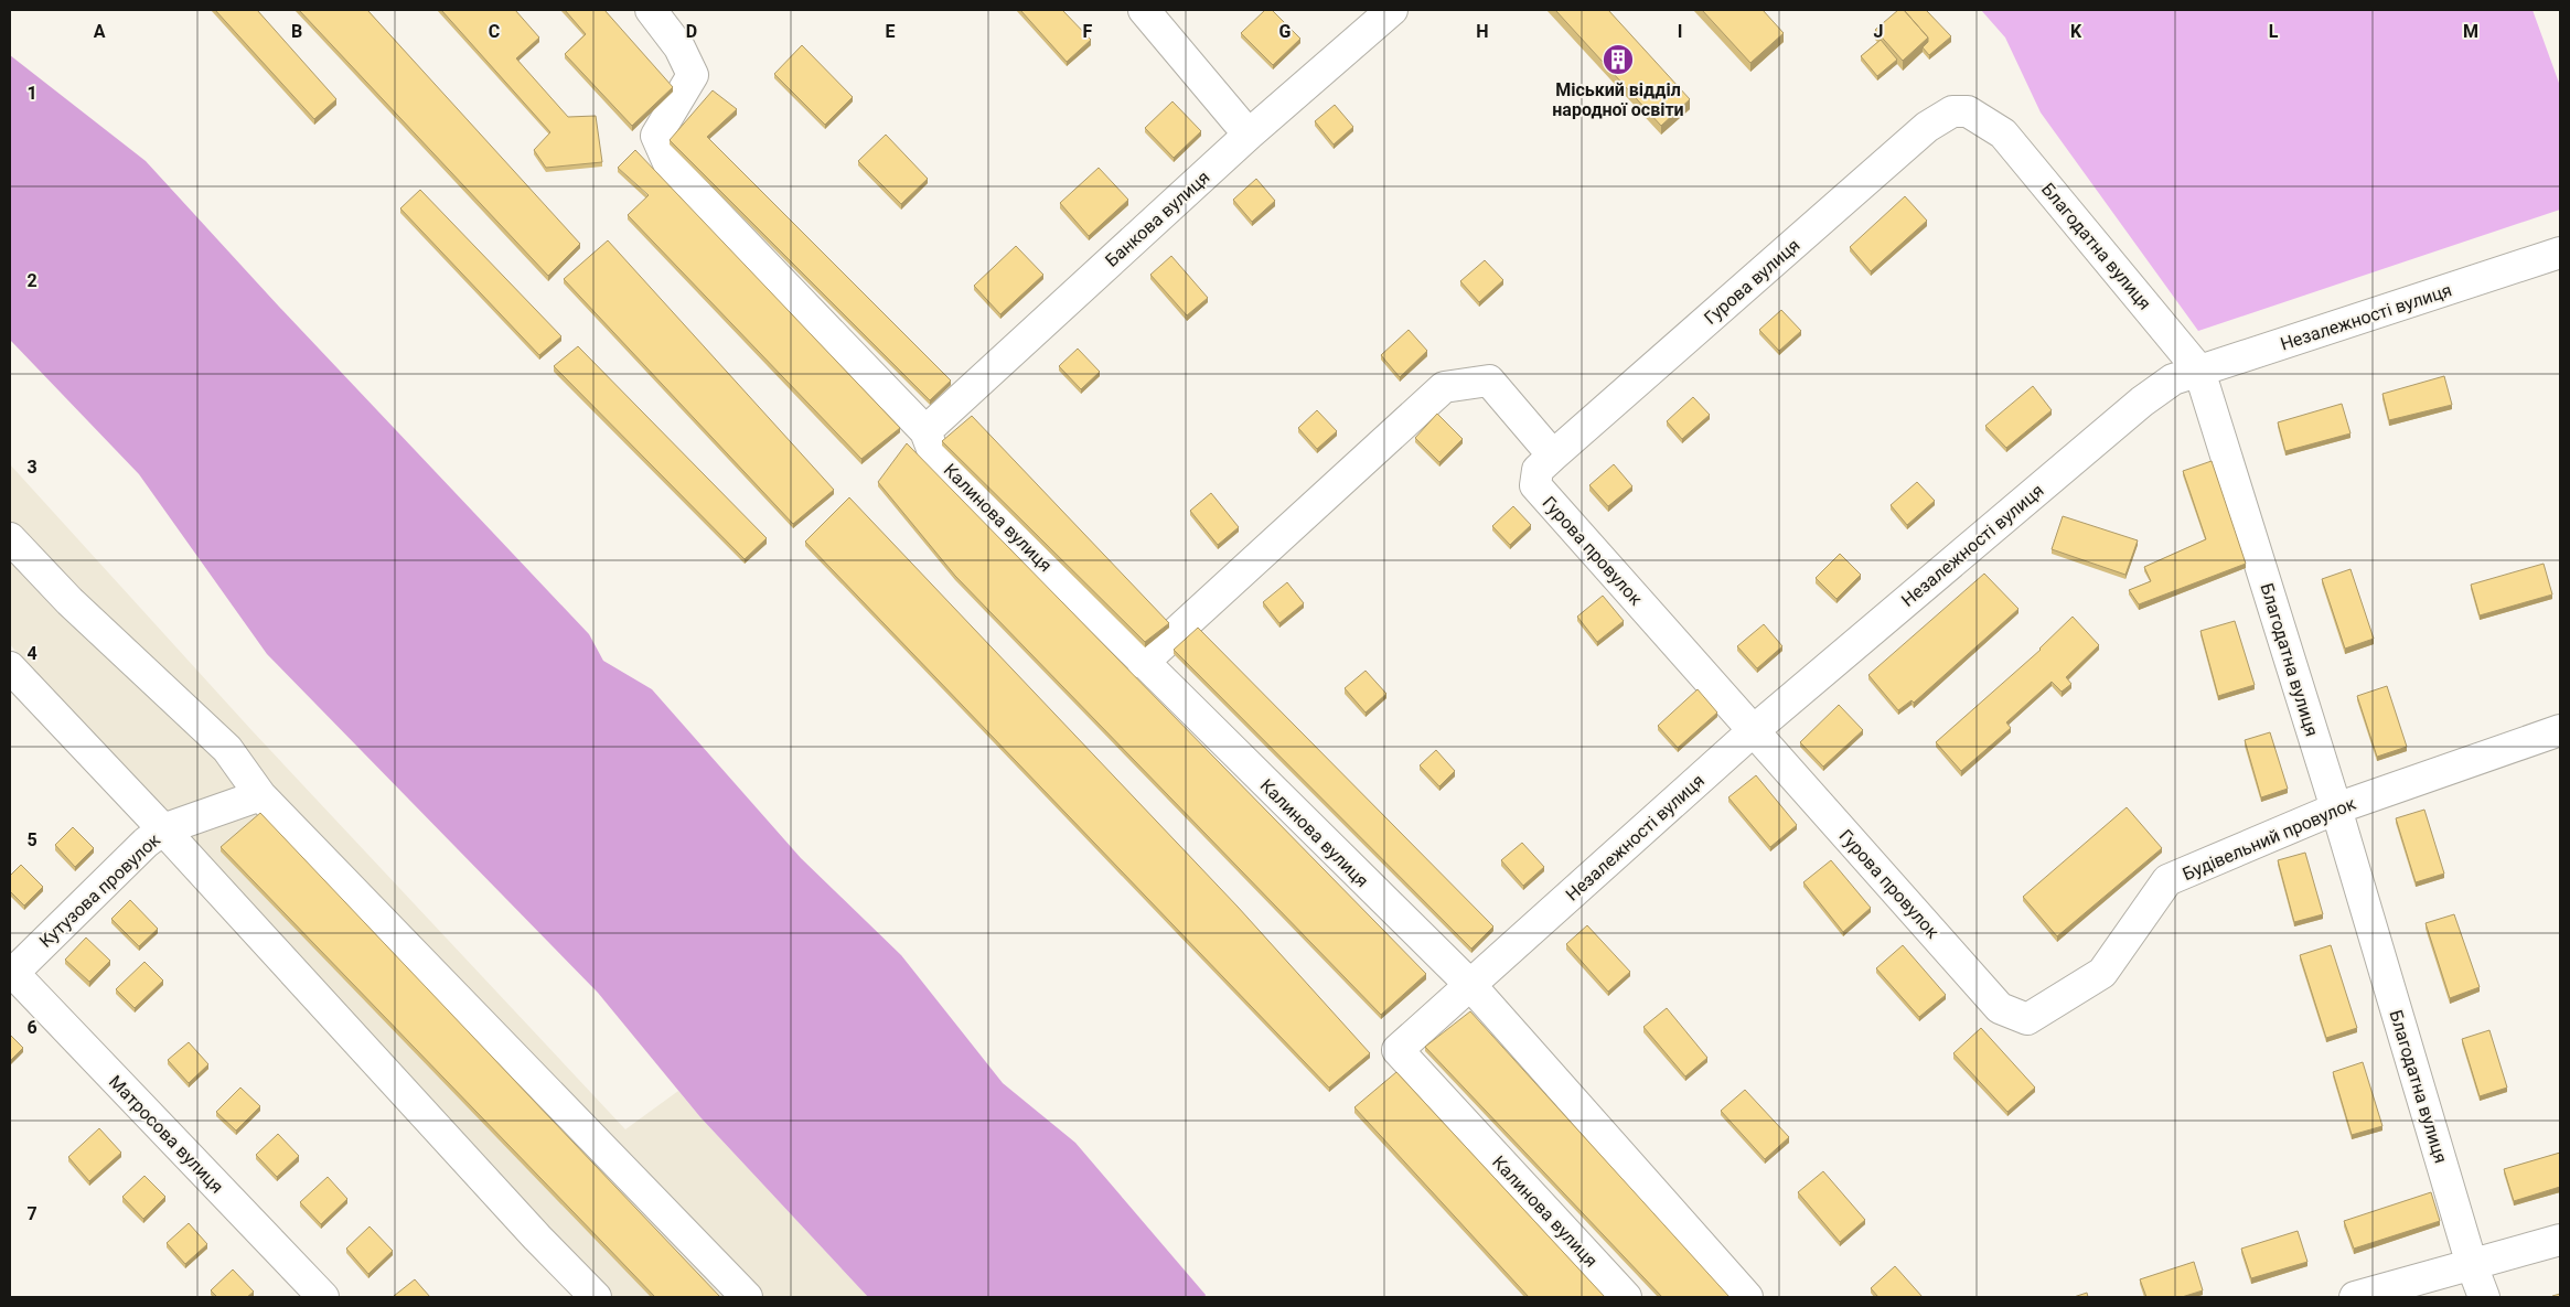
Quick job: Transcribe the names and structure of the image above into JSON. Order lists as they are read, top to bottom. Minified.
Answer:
{"streets":{"street":["Банкова вулиця","Благодатна вулиця","Гурова вулиця","Незалежності вулиця","Калинова вулиця","Гурова провулок","Будівельний провулок","Кутузова провулок","Матросова вулиця"]},"crossings":[["Банкова вулиця","Калинова вулиця"],["Благодатна вулиця","Гурова вулиця"],["Благодатна вулиця","Незалежності вулиця"],["Благодатна вулиця","Будівельний провулок"],["Гурова вулиця","Гурова провулок"],["Незалежності вулиця","Калинова вулиця"],["Незалежності вулиця","Гурова провулок"],["Гурова провулок","Будівельний провулок"],["Кутузова провулок","Матросова вулиця"]],"places":{"building":["Міський відділ народної освіти"]},"grid":{"columns":["A","B","C","D","E","F","G","H","I","J","K","L","M"],"rows":["1","2","3","4","5","6","7"]}}
